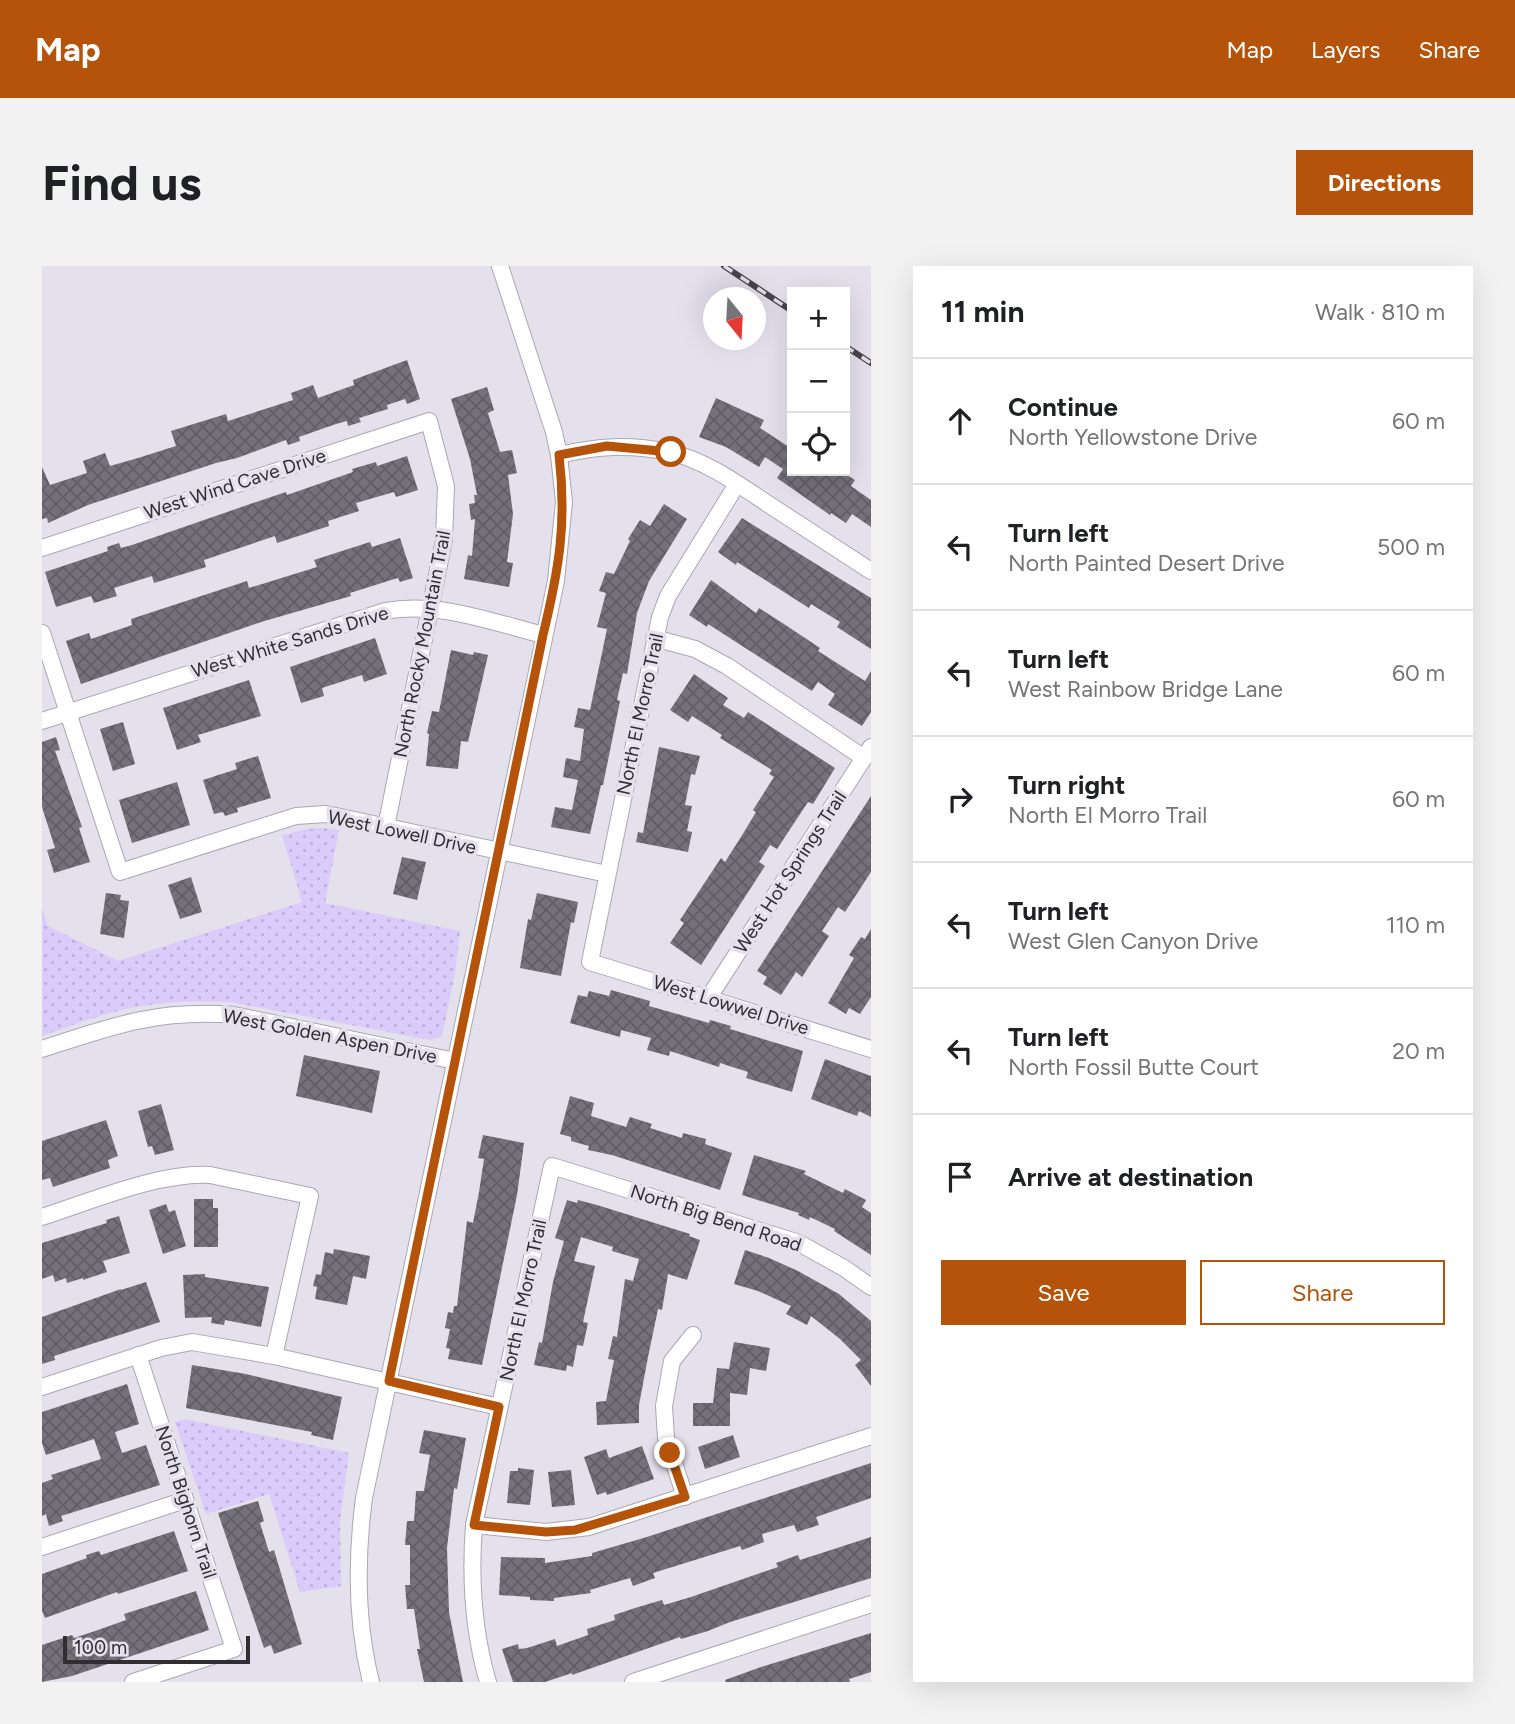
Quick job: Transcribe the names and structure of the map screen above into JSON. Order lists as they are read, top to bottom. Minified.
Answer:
{"streets":{"street":["West Wind Cave Drive","West White Sands Drive","North Rocky Mountain Trail","North El Morro Trail","West Lowell Drive","West Hot Springs Trail","West Lowwel Drive","West Golden Aspen Drive","North Big Bend Road","North Bighorn Trail"]},"crossings":[["West Wind Cave Drive","North Rocky Mountain Trail"],["West White Sands Drive","North Rocky Mountain Trail"],["West White Sands Drive","West Lowell Drive"],["North Rocky Mountain Trail","West Lowell Drive"],["North El Morro Trail","West Lowell Drive"],["North El Morro Trail","West Lowwel Drive"],["North El Morro Trail","North Big Bend Road"],["West Hot Springs Trail","West Lowwel Drive"]],"scale_bar":"100 m","north":"bottom","page":{"header":"Map","nav":["Map","Layers","Share"],"buttons":["Directions",["Save","Share"]],"title":"Find us","heading":["11 min","Walk · 810 m"],"map_buttons":["+","−"],"list":[["Continue","North Yellowstone Drive","60 m"],["Turn left","North Painted Desert Drive","500 m"],["Turn left","West Rainbow Bridge Lane","60 m"],["Turn right","North El Morro Trail","60 m"],["Turn left","West Glen Canyon Drive","110 m"],["Turn left","North Fossil Butte Court","20 m"],"Arrive at destination"],"scale":"100 m"}}
